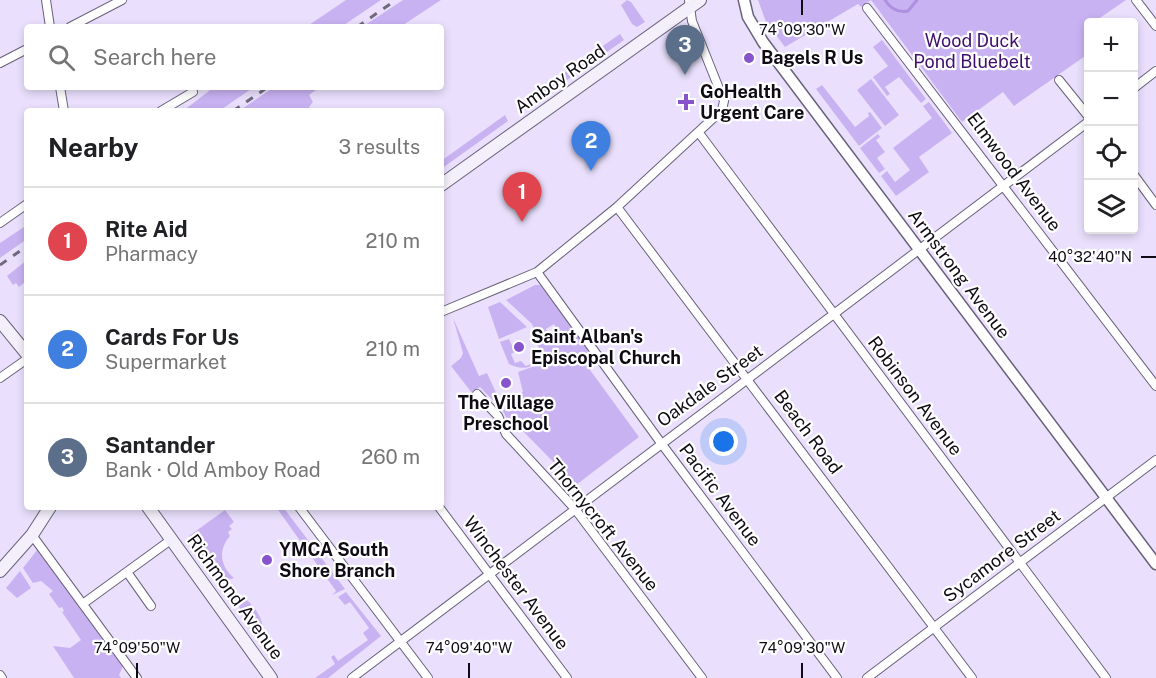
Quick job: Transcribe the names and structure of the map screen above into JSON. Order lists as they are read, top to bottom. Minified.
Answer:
{"streets":{"main road":["Amboy Road","Richmond Avenue"],"street":["Elmwood Avenue","Armstrong Avenue","Oakdale Street","Robinson Avenue","Beach Road","Pacific Avenue","Thornycroft Avenue","Sycamore Street","Winchester Avenue"]},"crossings":[["Elmwood Avenue","Oakdale Street"],["Armstrong Avenue","Oakdale Street"],["Armstrong Avenue","Sycamore Street"],["Oakdale Street","Robinson Avenue"],["Oakdale Street","Beach Road"],["Oakdale Street","Pacific Avenue"],["Oakdale Street","Thornycroft Avenue"],["Oakdale Street","Winchester Avenue"],["Robinson Avenue","Sycamore Street"],["Beach Road","Sycamore Street"]],"parks":["Wood Duck Pond Bluebelt"],"places":{"other":["Bagels R Us","Saint Alban's Episcopal Church","The Village Preschool","YMCA South Shore Branch"],"health":["GoHealth Urgent Care"]},"page":{"map_buttons":["+","−"],"search":"Search here","pins":["3","2","1"],"heading":["Nearby","3 results"],"list":[{"mark":"1","name":"Rite Aid","note":"Pharmacy","value":"210 m"},{"mark":"2","name":"Cards For Us","note":"Supermarket","value":"210 m"},{"mark":"3","name":"Santander","note":"Bank · Old Amboy Road","value":"260 m"}]},"coordinates":["74°09'30\"W","40°32'40\"N","74°09'50\"W","74°09'40\"W"]}
